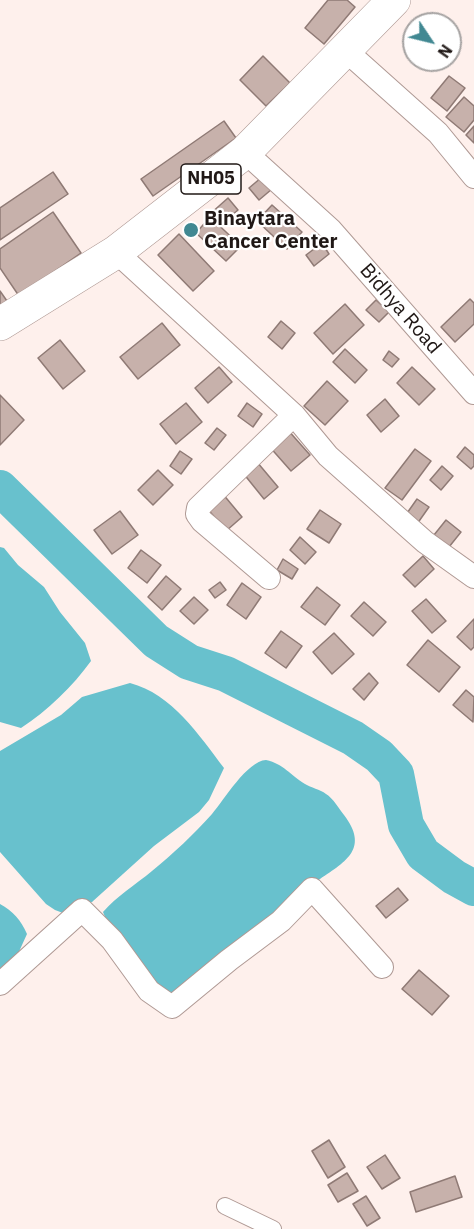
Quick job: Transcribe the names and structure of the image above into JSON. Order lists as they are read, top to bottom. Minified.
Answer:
{"streets":{"main road":["NH05"],"street":["Bidhya Road"]},"crossings":[["NH05","Bidhya Road"]],"places":["Binaytara Cancer Center"],"north":"bottom right"}
